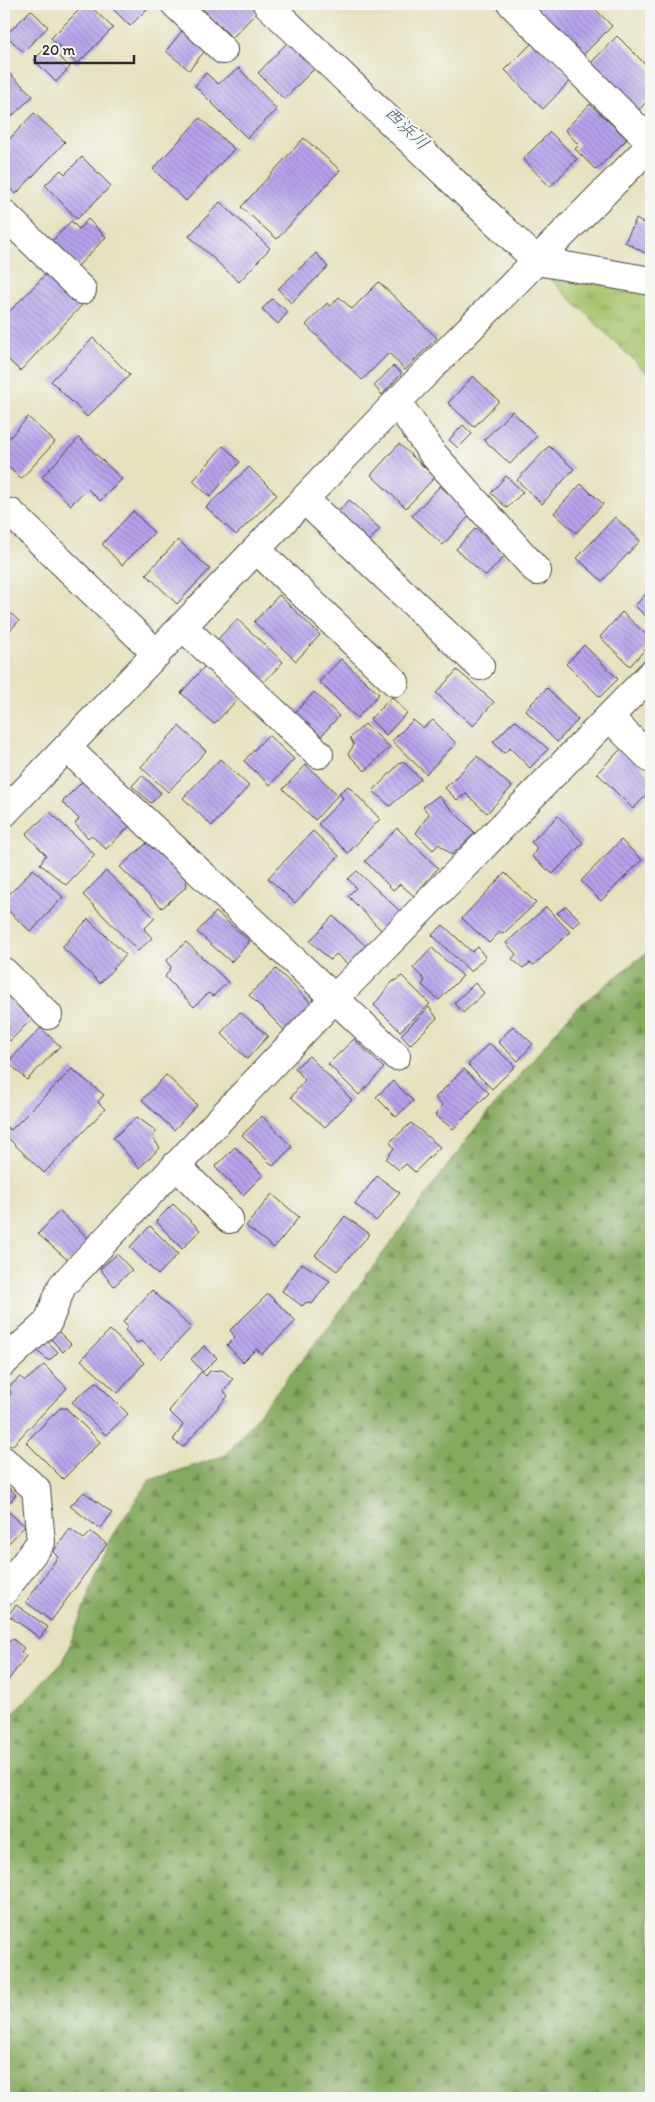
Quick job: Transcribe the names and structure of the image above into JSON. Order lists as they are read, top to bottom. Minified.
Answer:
{"water":["西浜川"],"scale_bar":"20 m"}
